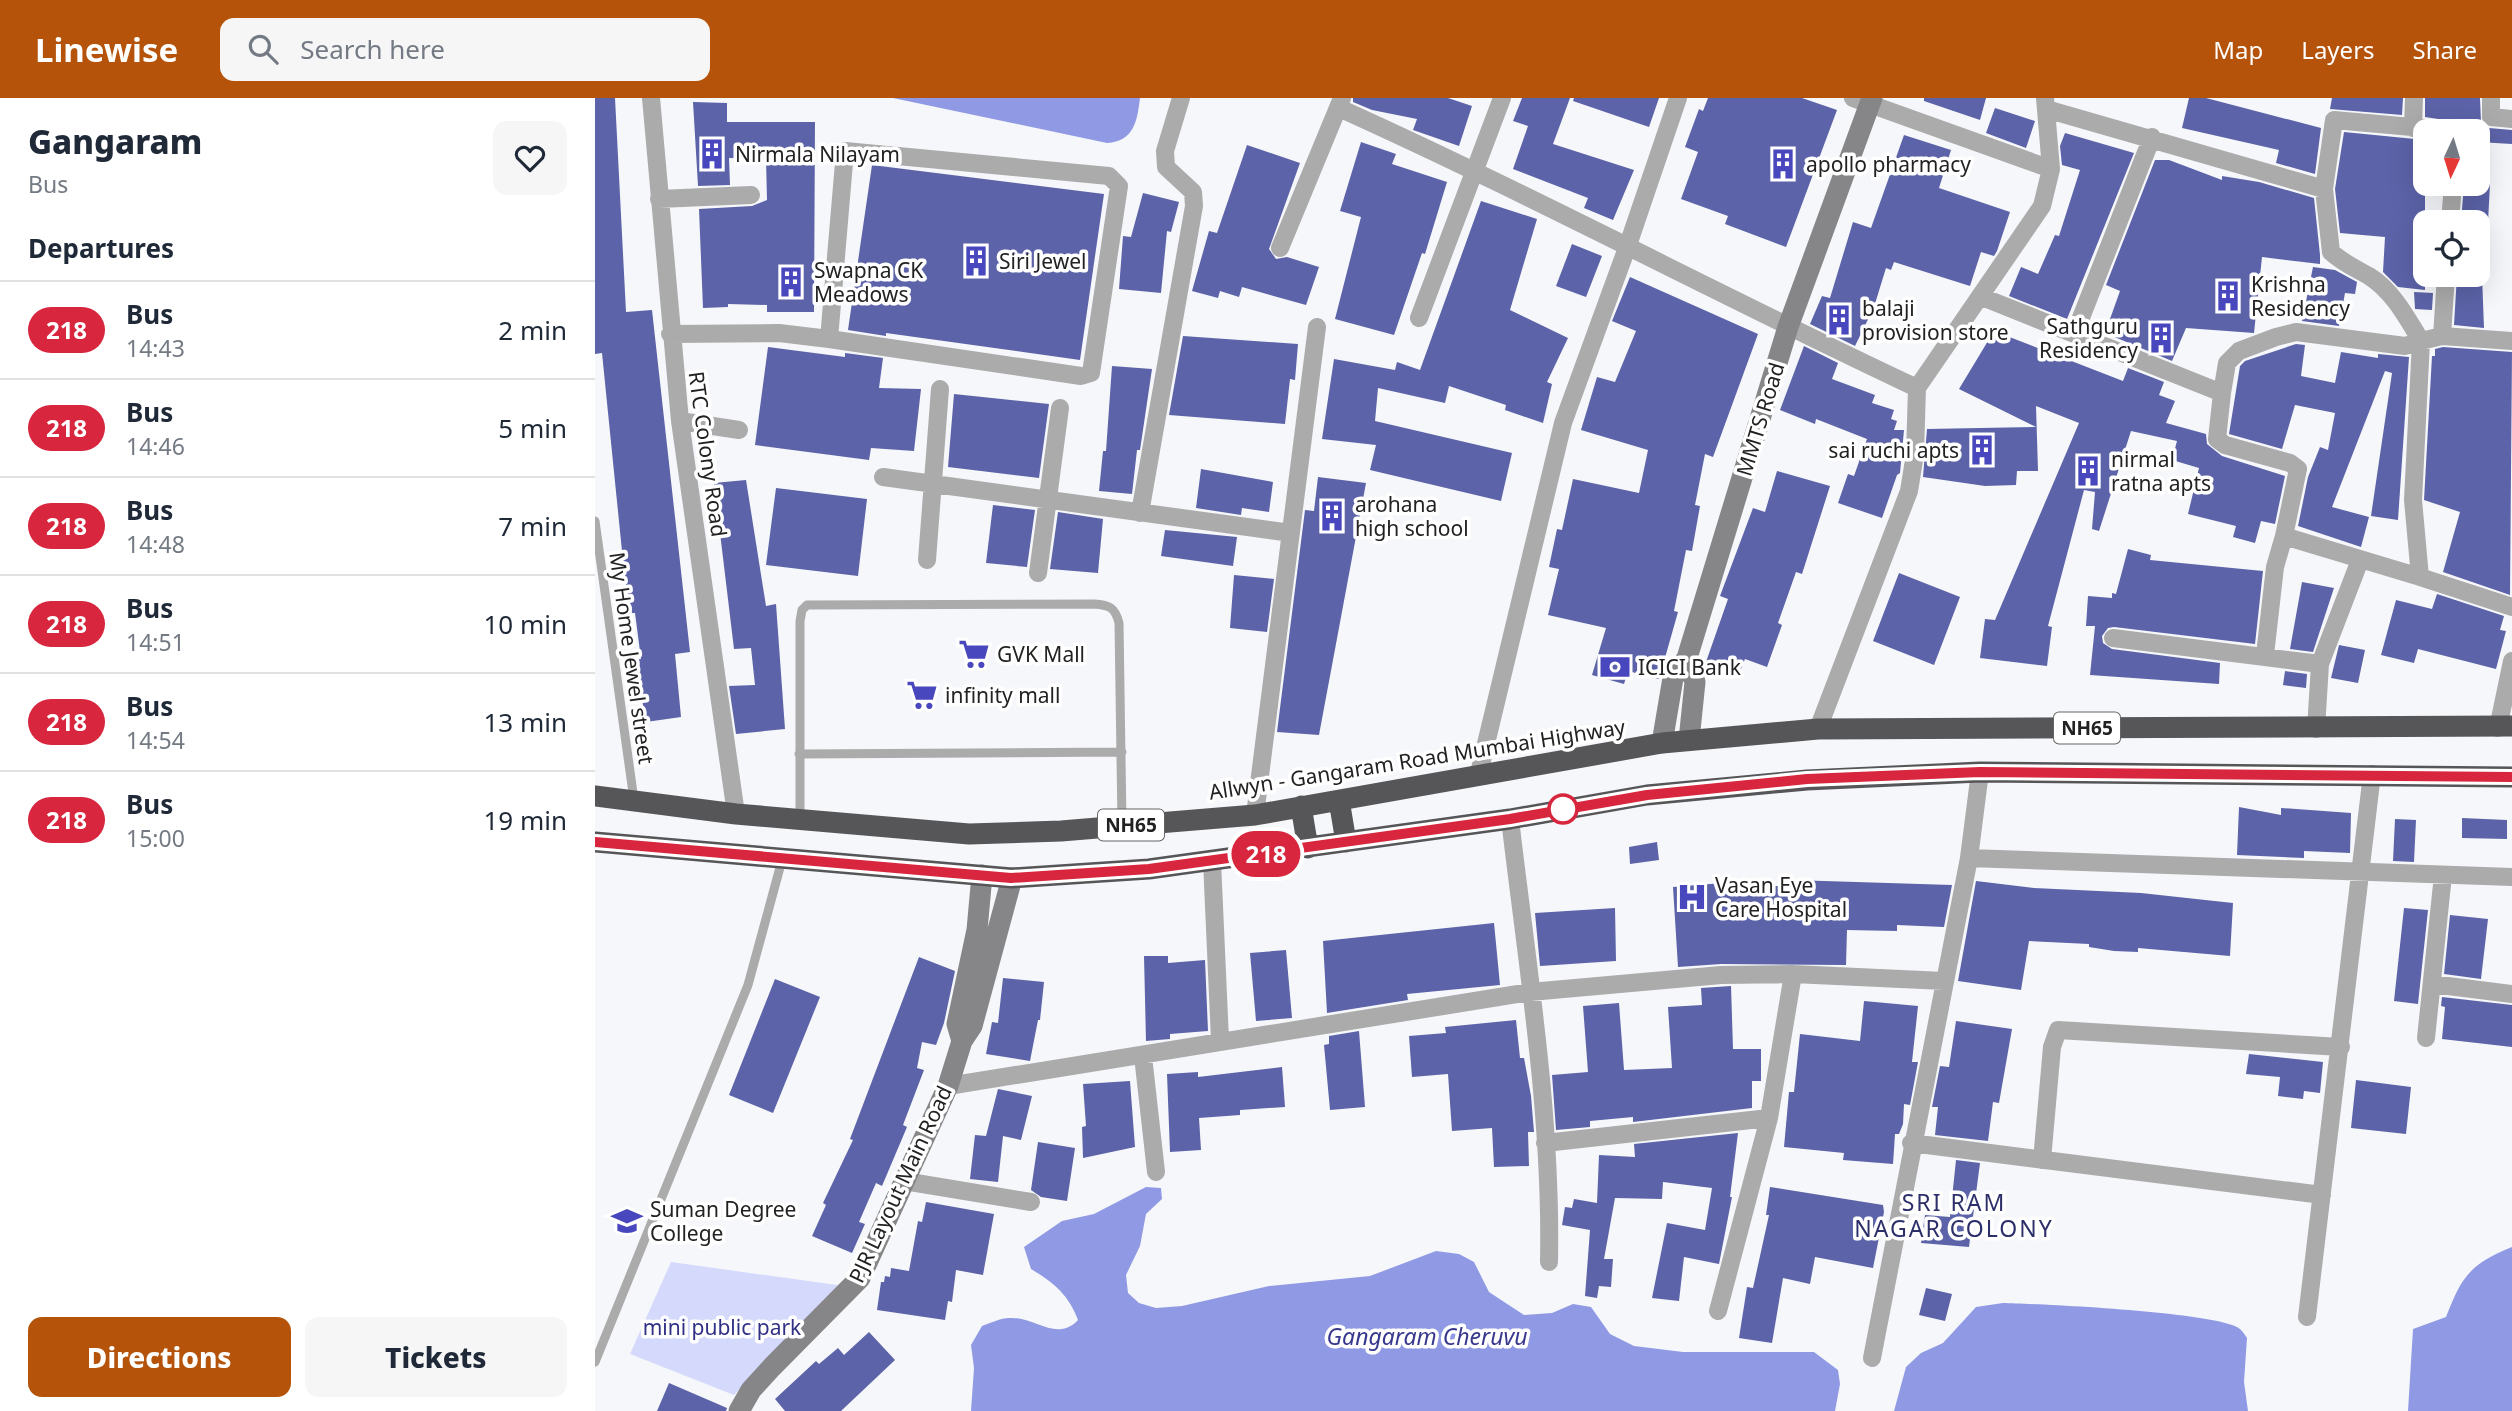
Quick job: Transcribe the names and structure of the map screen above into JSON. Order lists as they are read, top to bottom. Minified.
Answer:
{"streets":{"highway":["NH65","Allwyn - Gangaram Road Mumbai Highway"],"street":["MMTS Road","RTC Colony Road","PJR Layout Main Road"],"lane":["My Home Jewel street"]},"crossings":[["MMTS Road","NH65"],["MMTS Road","Allwyn - Gangaram Road Mumbai Highway"],["RTC Colony Road","Allwyn - Gangaram Road Mumbai Highway"],["My Home Jewel street","Allwyn - Gangaram Road Mumbai Highway"],["NH65","Allwyn - Gangaram Road Mumbai Highway"],["NH65","PJR Layout Main Road"]],"districts":["SRI RAM NAGAR COLONY"],"water":["Gangaram Cheruvu"],"parks":["mini public park"],"places":{"building":["Nirmala Nilayam","apollo pharmacy","Siri Jewel","Swapna CK Meadows","Krishna Residency","balaji provision store","Sathguru Residency","sai ruchi apts","nirmal ratna apts","arohana high school"],"supermarket":["GVK Mall","infinity mall"],"bank":["ICICI Bank"],"hospital":["Vasan Eye Care Hospital"],"school or university":["Suman Degree College"]},"lines":["bus line 218"],"north":"bottom","page":{"header":"Linewise","search":"Search here","nav":["Map","Layers","Share"],"heading":[["Gangaram","Bus"],"Departures"],"on_map":"218","list":[{"mark":"218","name":"Bus","note":"14:43","value":"2 min"},{"mark":"218","name":"Bus","note":"14:46","value":"5 min"},{"mark":"218","name":"Bus","note":"14:48","value":"7 min"},{"mark":"218","name":"Bus","note":"14:51","value":"10 min"},{"mark":"218","name":"Bus","note":"14:54","value":"13 min"},{"mark":"218","name":"Bus","note":"15:00","value":"19 min"}],"buttons":["Directions","Tickets"]}}
